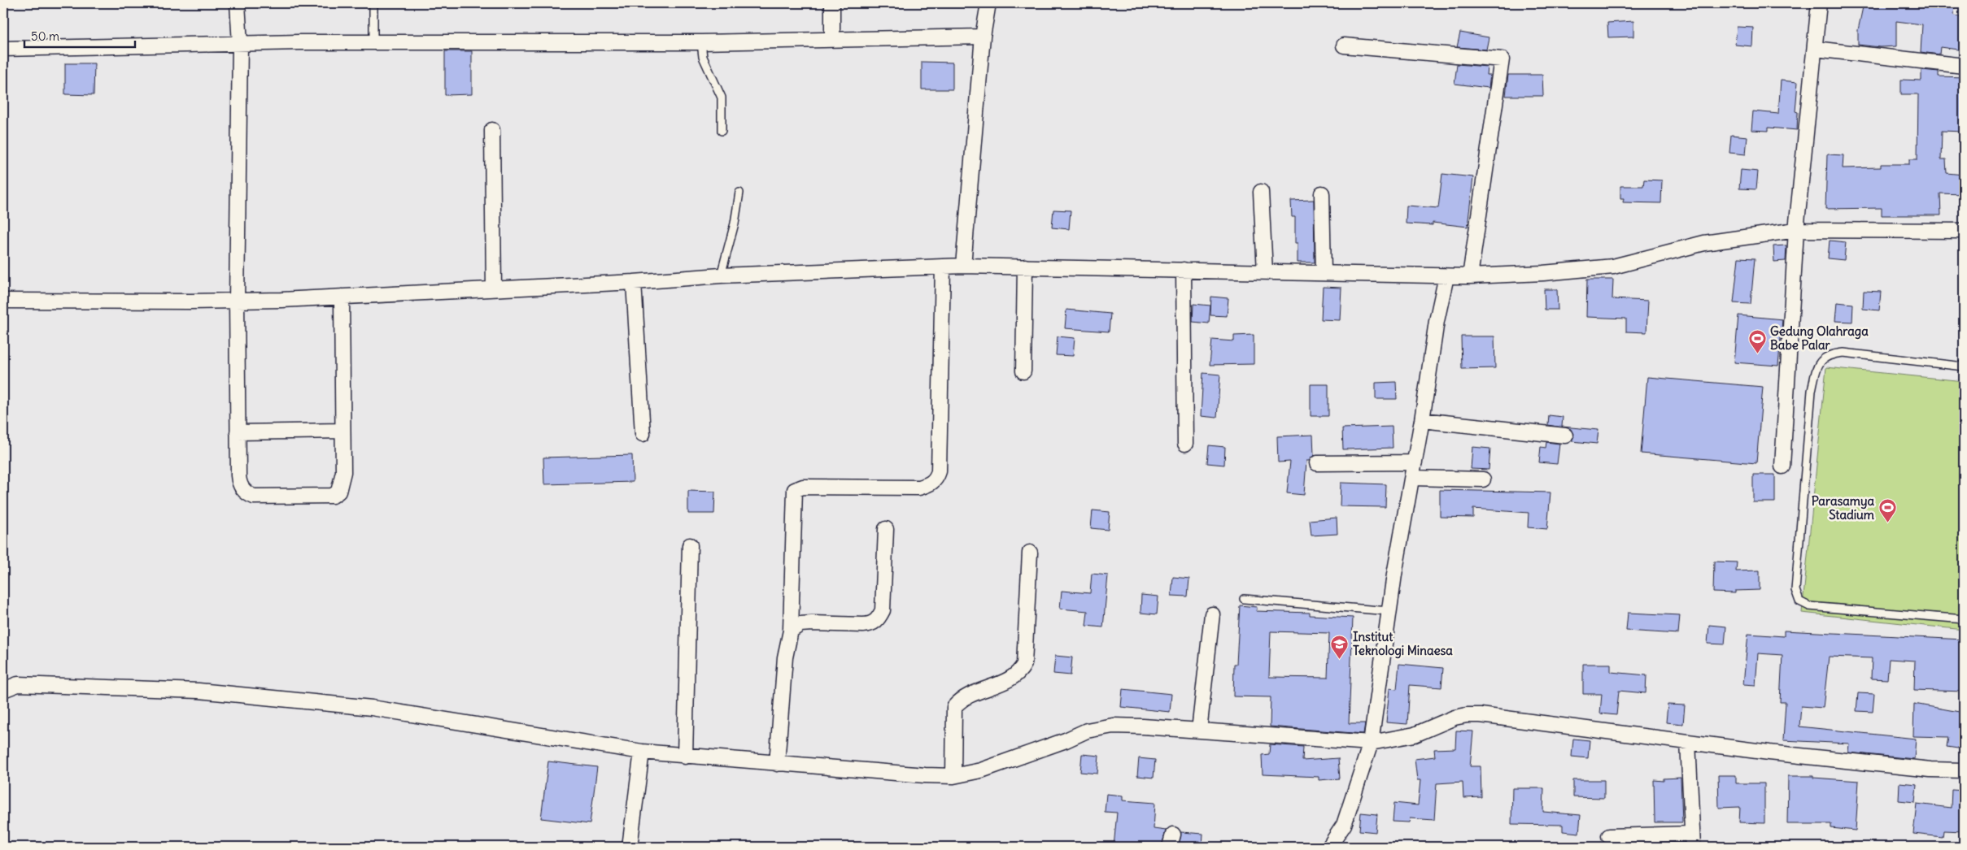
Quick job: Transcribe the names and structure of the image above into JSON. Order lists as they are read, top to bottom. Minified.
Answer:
{"places":{"sports":["Gedung Olahraga Babe Palar","Parasamya Stadium"],"school or university":["Institut Teknologi Minaesa"]},"scale_bar":"50 m"}
